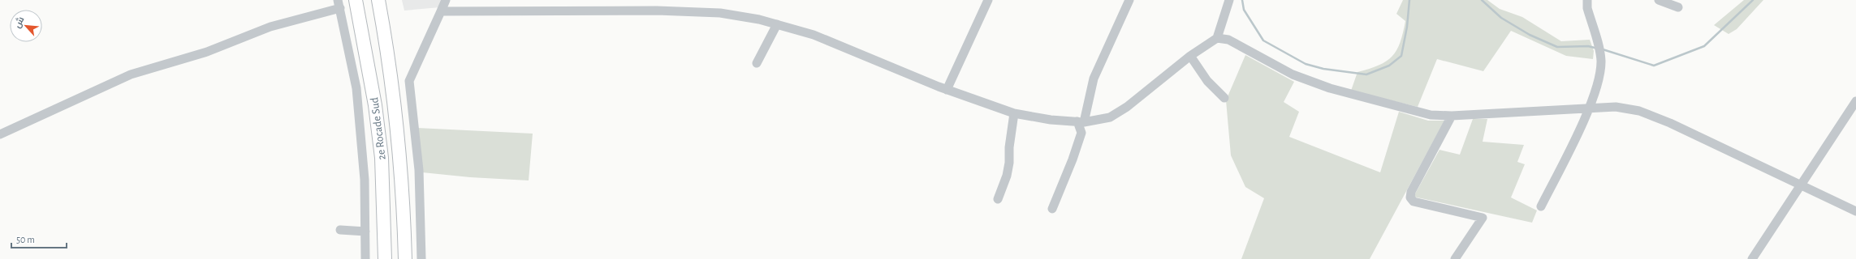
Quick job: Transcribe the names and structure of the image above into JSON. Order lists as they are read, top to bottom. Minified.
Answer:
{"streets":{"highway":["2e Rocade Sud"]},"scale_bar":"50 m","north":"top left"}
